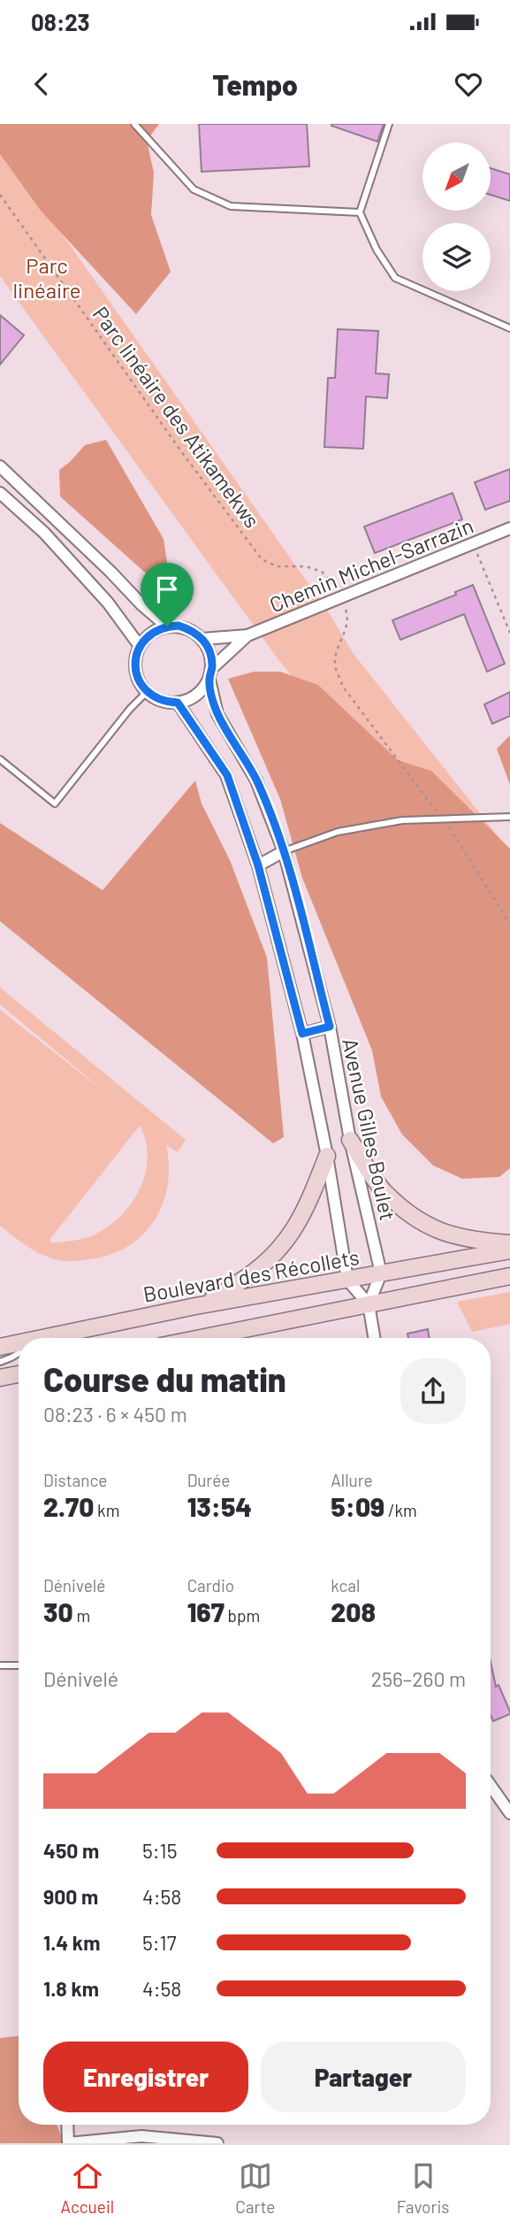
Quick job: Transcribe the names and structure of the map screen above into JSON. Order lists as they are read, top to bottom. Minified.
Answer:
{"streets":{"main road":["Boulevard des Récollets"],"street":["Chemin Michel-Sarrazin","Avenue Gilles Boulet"],"path":["Parc linéaire des Atikamekws"]},"crossings":[["Chemin Michel-Sarrazin","Avenue Gilles Boulet"],["Avenue Gilles Boulet","Boulevard des Récollets"]],"parks":["Parc linéaire"],"north":"bottom left","page":{"status":"08:23","header":"Tempo","heading":["Course du matin","08:23 · 6 × 450 m"],"stats":[["Distance","2.70 km"],["Durée","13:54"],["Allure","5:09 /km"],["Dénivelé","30 m"],["Cardio","167 bpm"],["kcal","208"]],"chart":["Dénivelé","256–260 m"],"list":[{"name":"450 m","note":"5:15"},{"name":"900 m","note":"4:58"},{"name":"1.4 km","note":"5:17"},{"name":"1.8 km","note":"4:58"}],"buttons":["Enregistrer","Partager"],"tabs":["Accueil","Carte","Favoris"]}}
